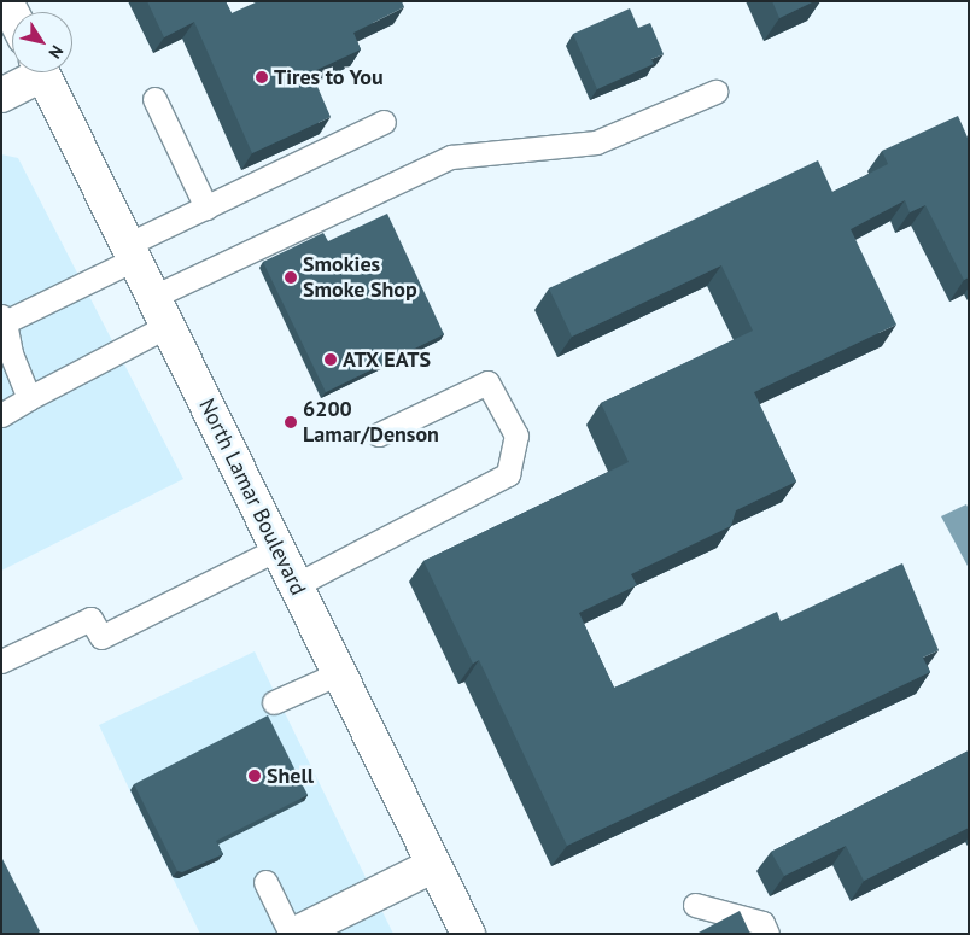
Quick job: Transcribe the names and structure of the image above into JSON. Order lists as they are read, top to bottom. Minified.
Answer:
{"streets":{"main road":["North Lamar Boulevard"]},"places":["Tires to You","Smokies Smoke Shop","ATX EATS","6200 Lamar/Denson","Shell"],"north":"bottom right"}
